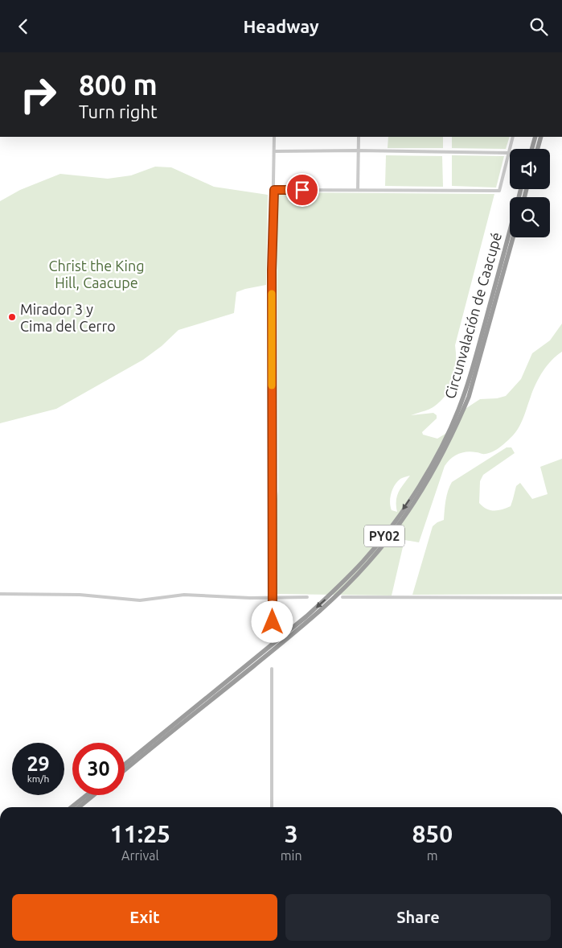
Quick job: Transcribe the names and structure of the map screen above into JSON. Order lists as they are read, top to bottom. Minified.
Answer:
{"streets":{"highway":["Circunvalación de Caacupé","PY02"]},"parks":["Christ the King Hill, Caacupe"],"places":["Mirador 3 y Cima del Cerro"],"page":{"header":"Headway","turn":["800 m","Turn right"],"speed":"29 km/h","limit":"30","eta":["11:25","Arrival","3","min","850","m"],"buttons":["Exit","Share"]}}
